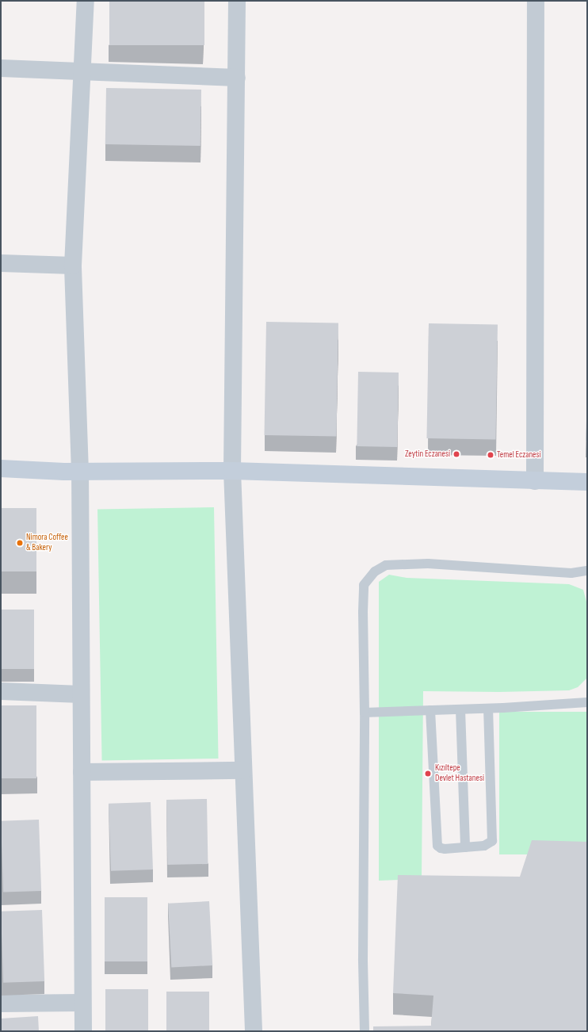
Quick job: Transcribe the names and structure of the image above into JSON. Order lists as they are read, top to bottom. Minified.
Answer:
{"places":["Zeytin Eczanesi","Temel Eczanesi","Nimora Coffee & Bakery","Kızıltepe Devlet Hastanesi"]}
